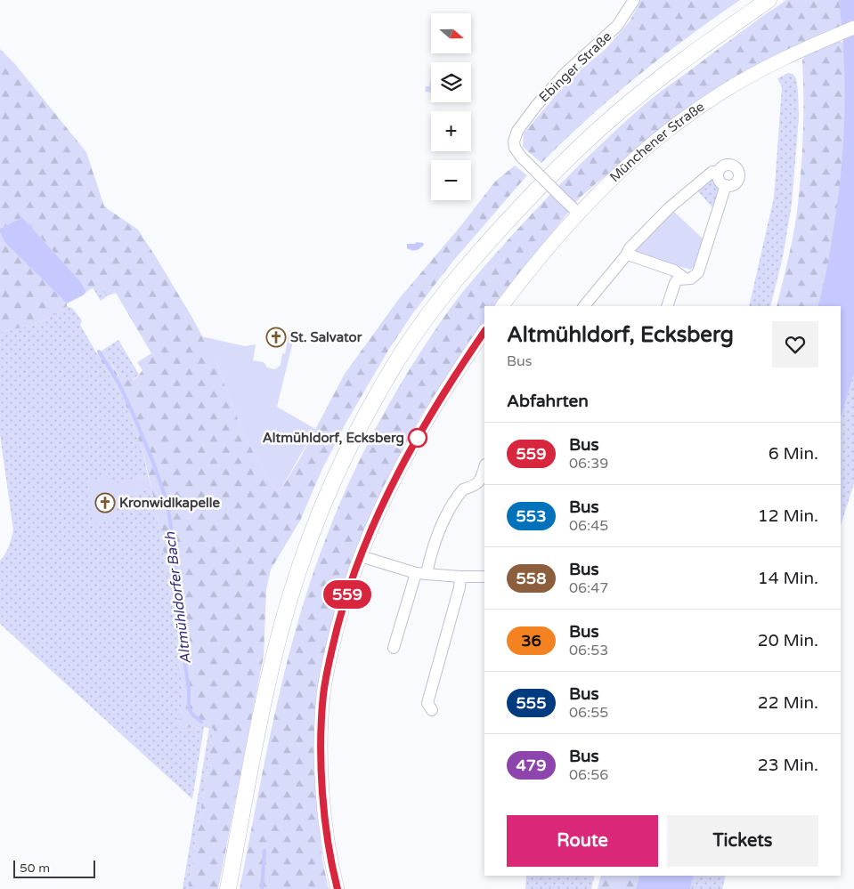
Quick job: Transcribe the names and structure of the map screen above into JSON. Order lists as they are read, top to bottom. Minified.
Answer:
{"streets":{"street":["Ebinger Straße","Münchener Straße"]},"crossings":[["Ebinger Straße","Münchener Straße"]],"water":["Altmühldorfer Bach"],"places":{"church":["St. Salvator","Kronwidlkapelle"],"other":["Altmühldorf, Ecksberg"]},"lines":["bus line 559"],"scale_bar":"50 m","north":"right","page":{"on_map":"559","map_buttons":["+","−"],"heading":[["Altmühldorf, Ecksberg","Bus"],"Abfahrten"],"list":[{"mark":"559","name":"Bus","note":"06:39","value":"6 Min."},{"mark":"553","name":"Bus","note":"06:45","value":"12 Min."},{"mark":"558","name":"Bus","note":"06:47","value":"14 Min."},{"mark":"36","name":"Bus","note":"06:53","value":"20 Min."},{"mark":"555","name":"Bus","note":"06:55","value":"22 Min."},{"mark":"479","name":"Bus","note":"06:56","value":"23 Min."}],"buttons":["Route","Tickets"],"scale":"50 m"}}
